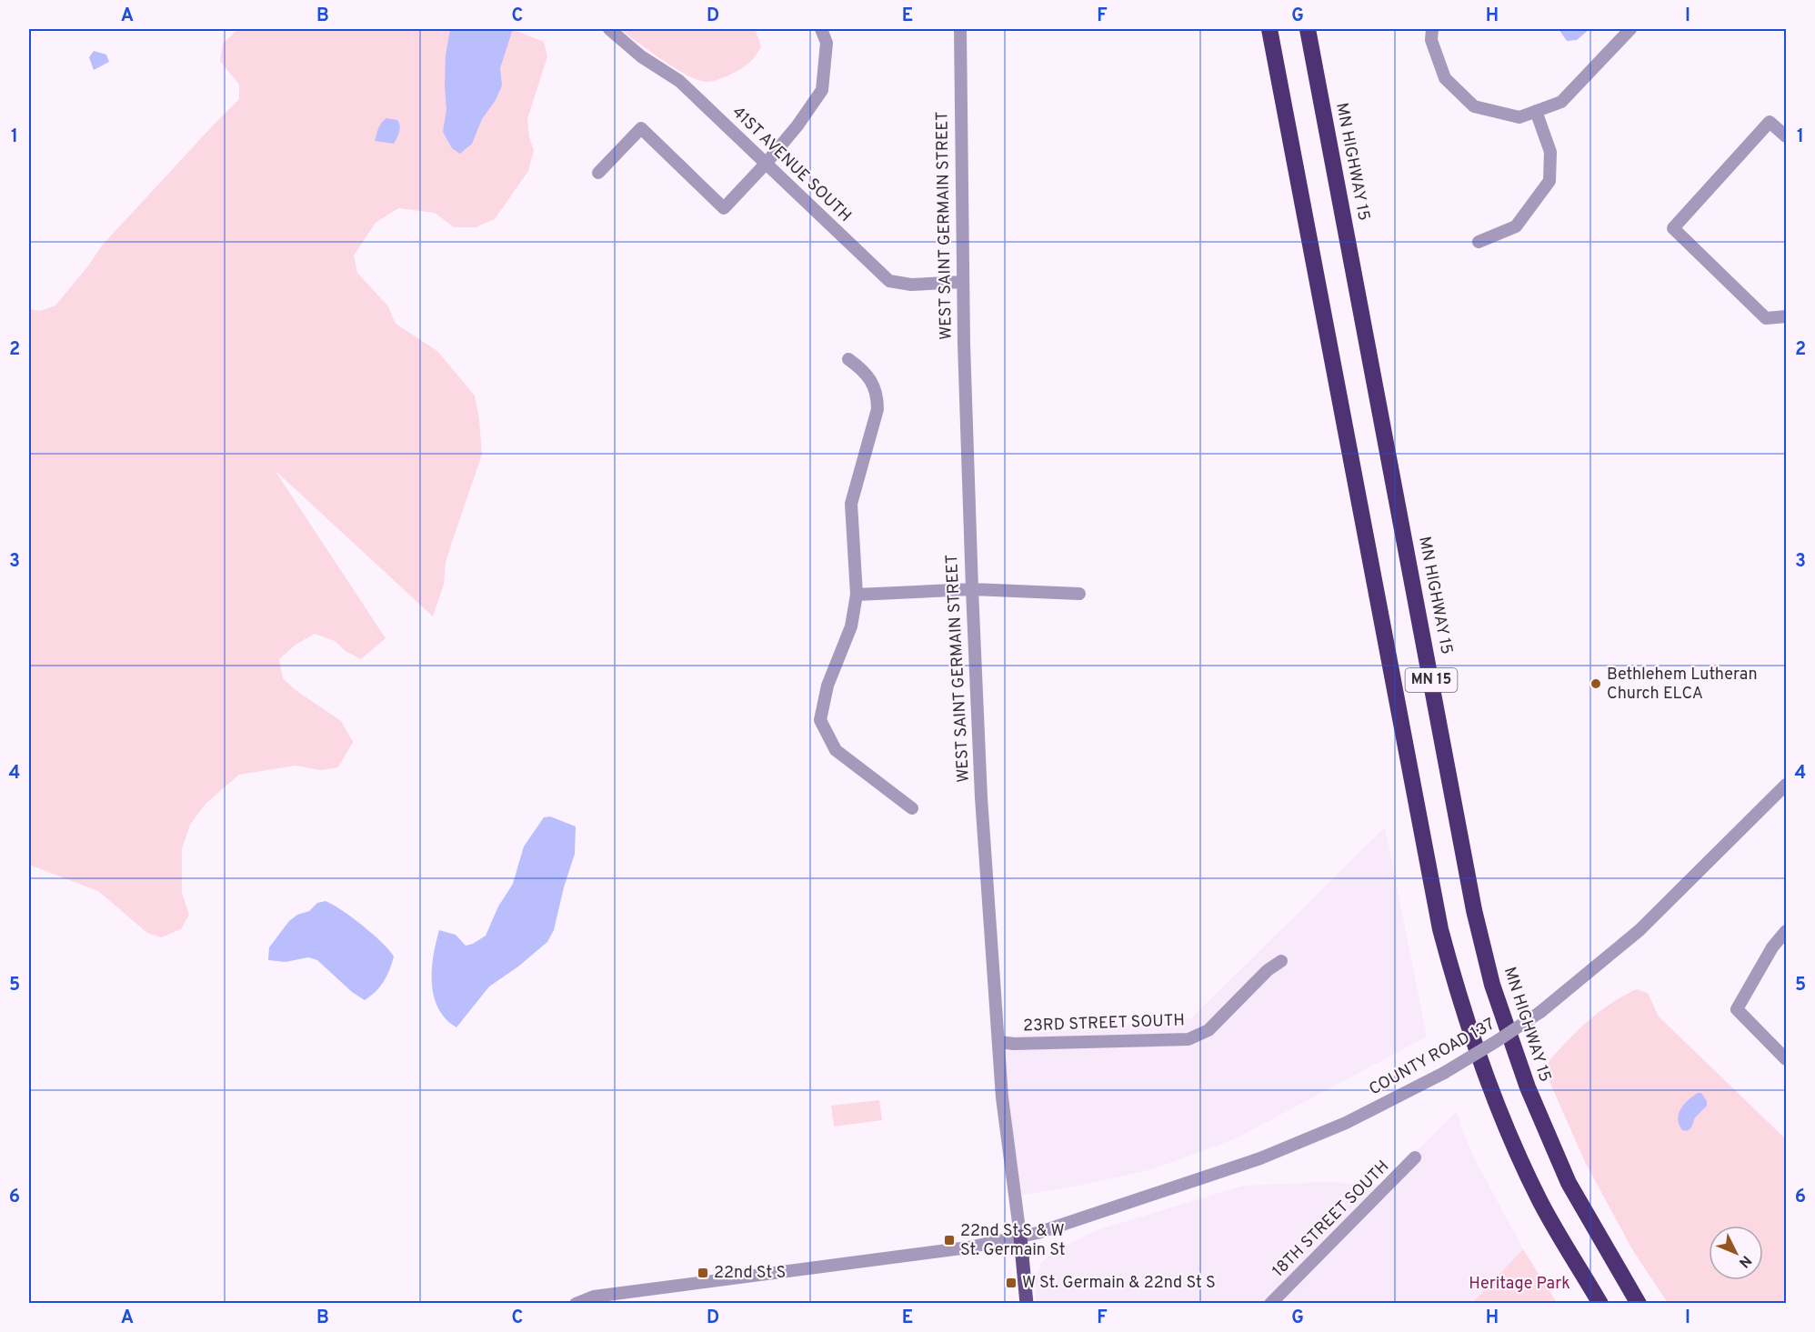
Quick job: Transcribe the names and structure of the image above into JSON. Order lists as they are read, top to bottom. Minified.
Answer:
{"streets":{"highway":["MN HIGHWAY 15","MN 15"],"main road":["WEST SAINT GERMAIN STREET"],"street":["41ST AVENUE SOUTH","23RD STREET SOUTH","COUNTY ROAD 137","18TH STREET SOUTH"]},"crossings":[["41ST AVENUE SOUTH","WEST SAINT GERMAIN STREET"],["WEST SAINT GERMAIN STREET","23RD STREET SOUTH"],["WEST SAINT GERMAIN STREET","COUNTY ROAD 137"]],"parks":["Heritage Park"],"places":{"other":["Bethlehem Lutheran Church ELCA"],"transit":["22nd St S & W St. Germain St","22nd St S","W St. Germain & 22nd St S"]},"north":"bottom right","grid":{"columns":["A","B","C","D","E","F","G","H","I"],"rows":["1","2","3","4","5","6"]}}
